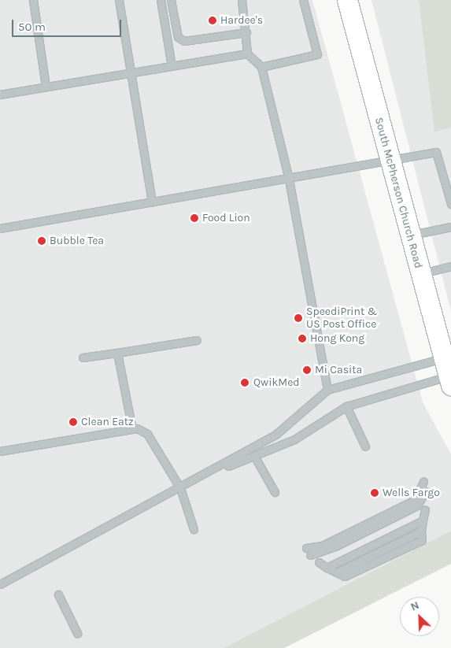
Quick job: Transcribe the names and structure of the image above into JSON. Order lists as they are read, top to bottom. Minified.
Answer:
{"streets":{"main road":["South McPherson Church Road"]},"places":["Hardee's","Food Lion","Bubble Tea","SpeediPrint & US Post Office","Hong Kong","Mi Casita","QwikMed","Clean Eatz","Wells Fargo"],"scale_bar":"50 m","north":"top left"}
